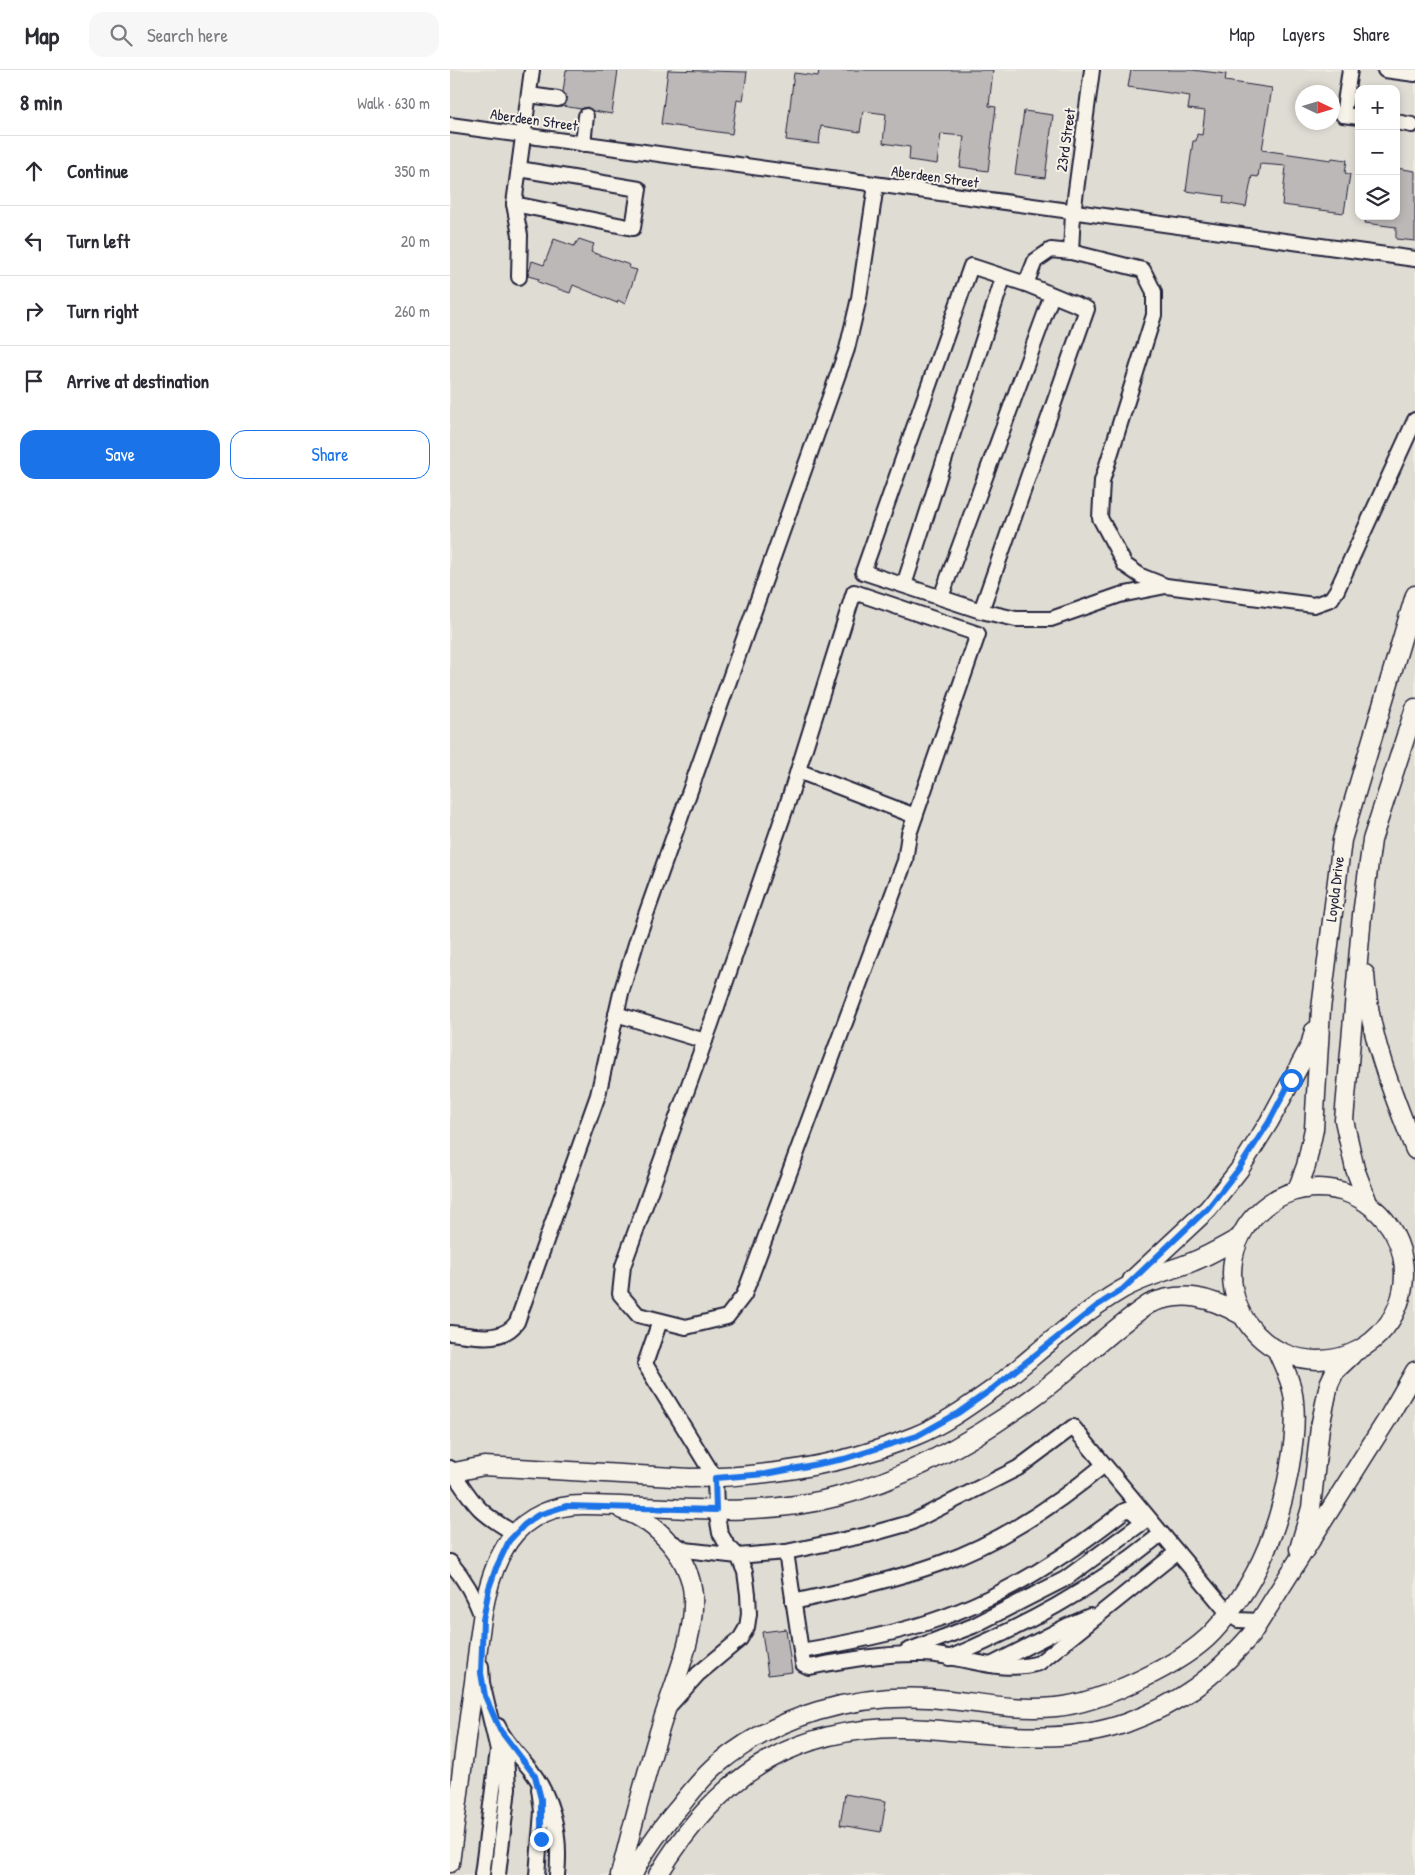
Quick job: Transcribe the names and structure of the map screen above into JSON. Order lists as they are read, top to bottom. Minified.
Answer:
{"streets":{"main road":["Loyola Drive"],"street":["Aberdeen Street","23rd Street"]},"crossings":[["Aberdeen Street","23rd Street"]],"north":"right","page":{"header":"Map","search":"Search here","nav":["Map","Layers","Share"],"heading":["8 min","Walk · 630 m"],"map_buttons":["+","−"],"list":[["Continue","350 m"],["Turn left","20 m"],["Turn right","260 m"],"Arrive at destination"],"buttons":["Save","Share"]}}
